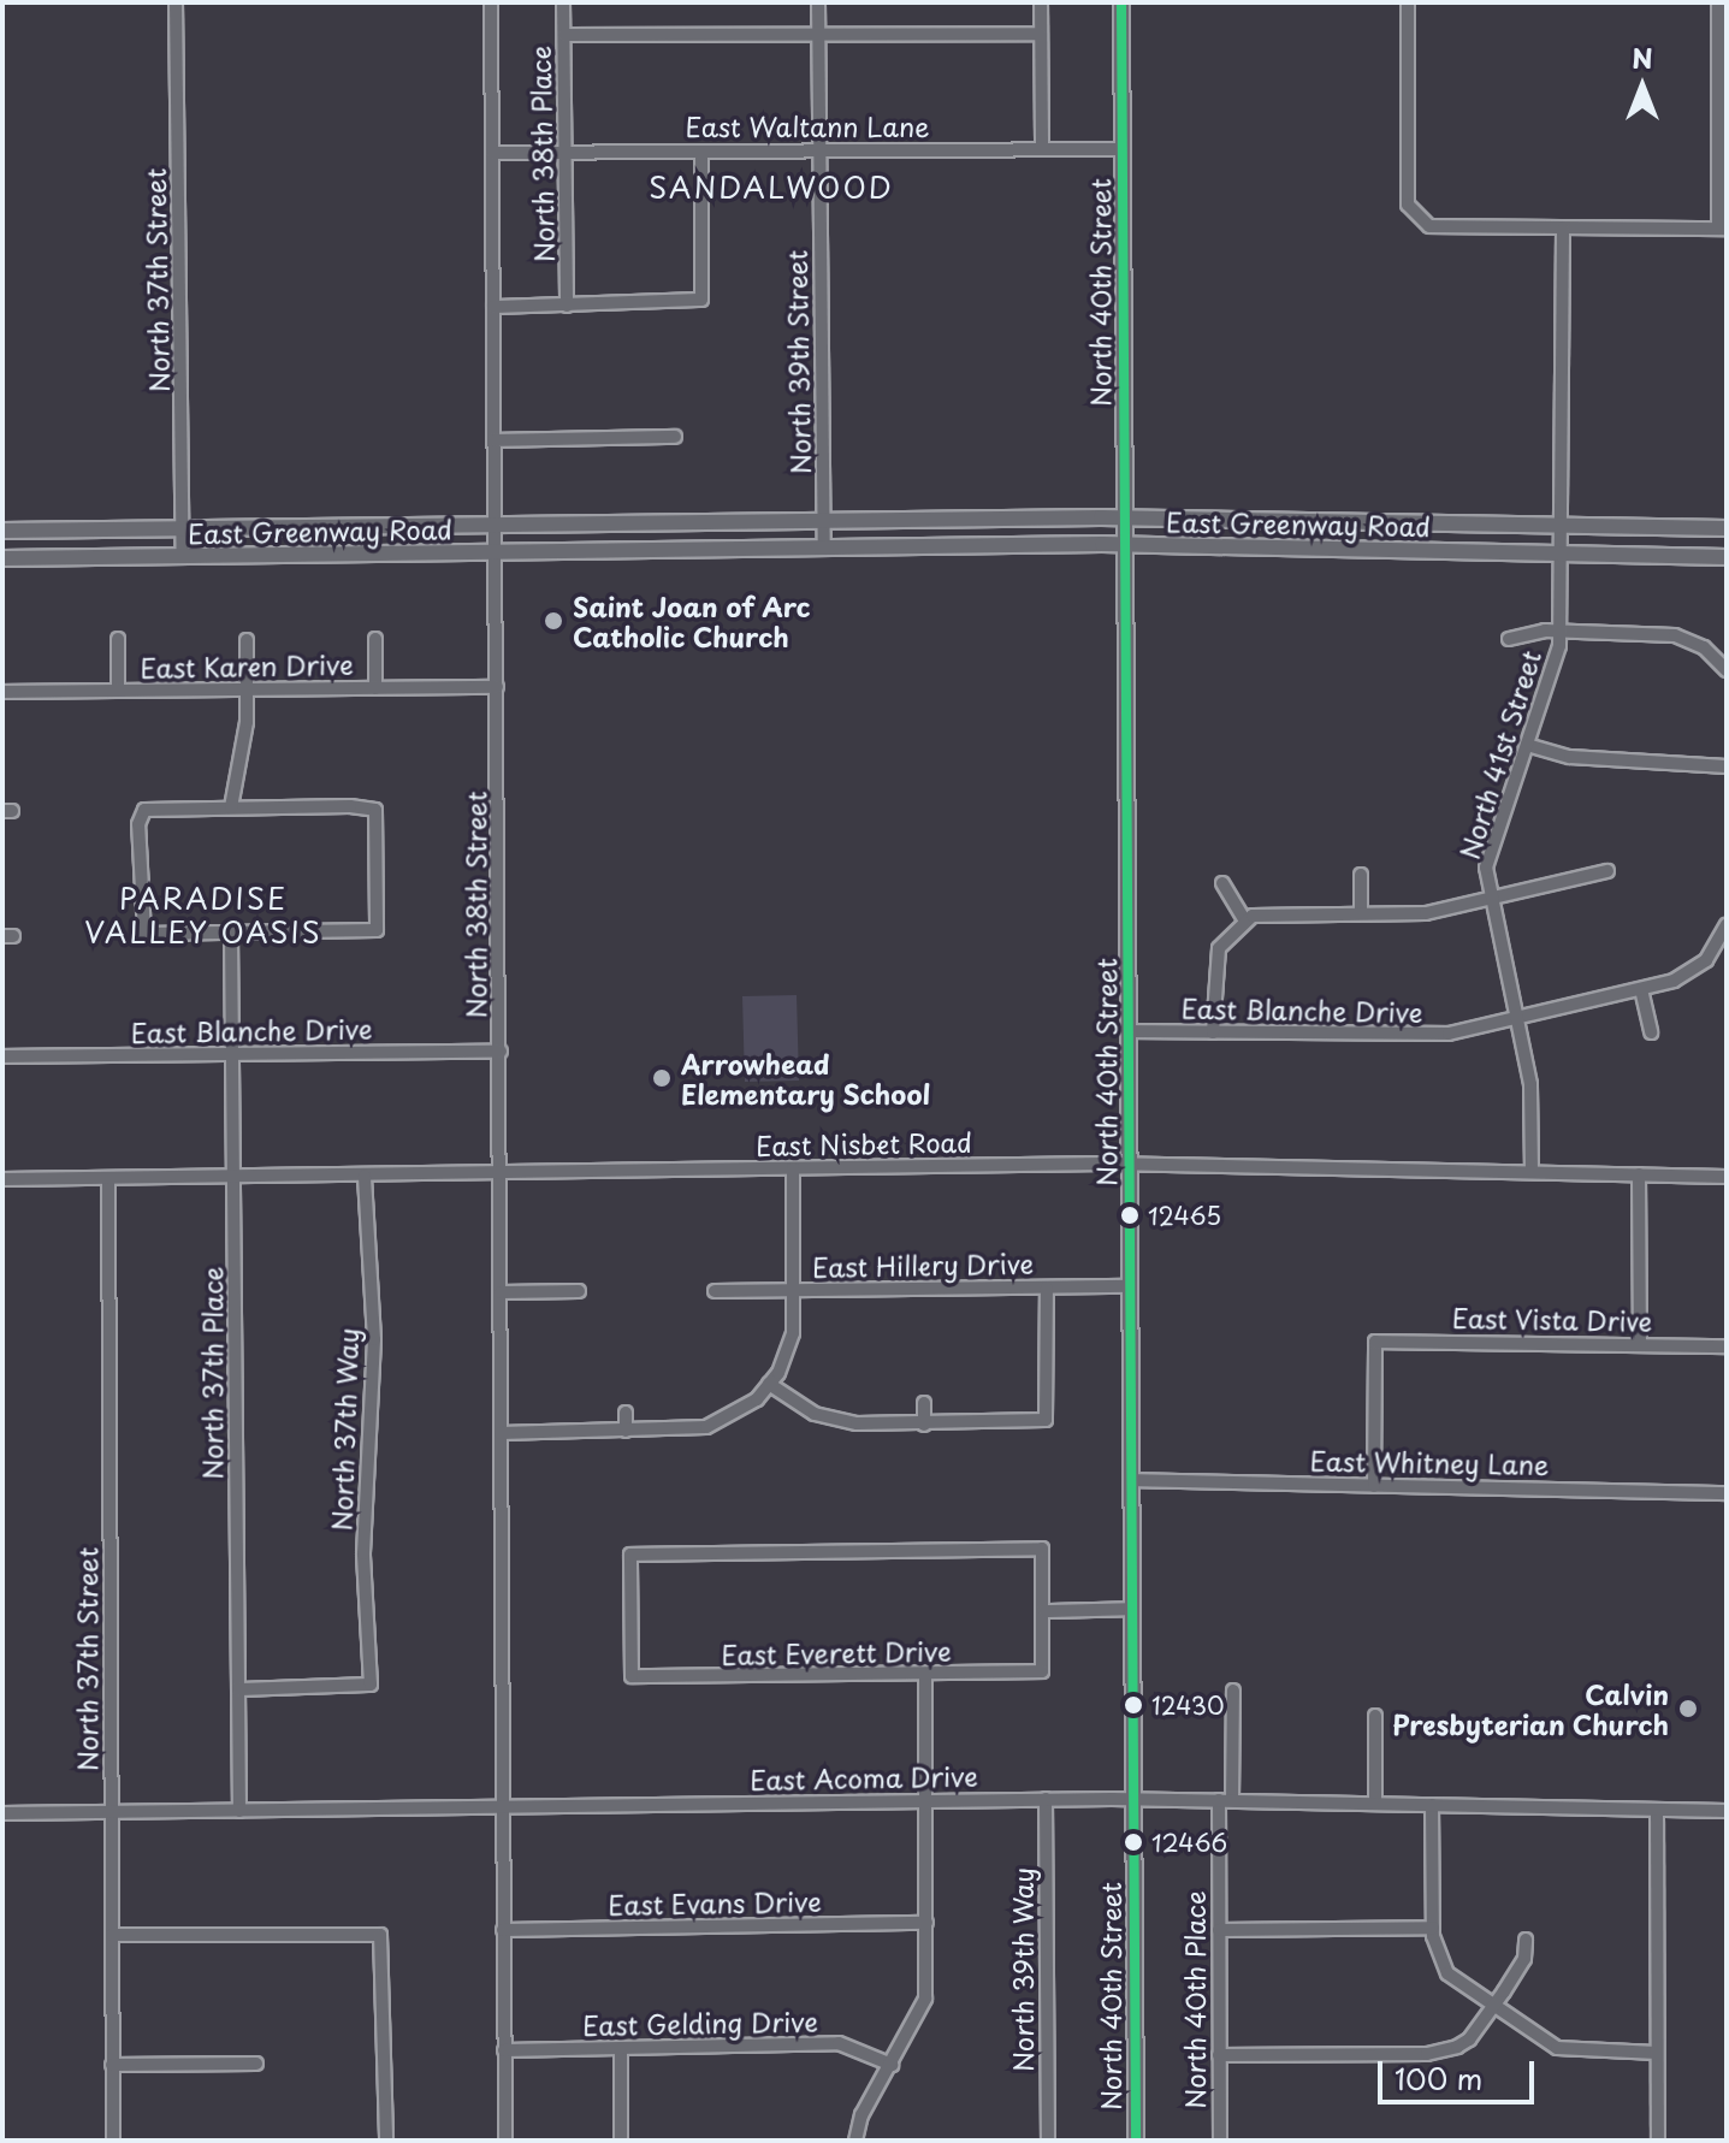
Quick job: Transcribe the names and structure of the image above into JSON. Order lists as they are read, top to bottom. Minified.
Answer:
{"streets":{"main road":["North 40th Street","East Greenway Road"],"street":["East Waltann Lane","North 38th Place","North 37th Street","North 39th Street","East Karen Drive","North 41st Street","North 38th Street","East Blanche Drive","East Nisbet Road","East Hillery Drive","East Vista Drive","North 37th Place","North 37th Way","East Whitney Lane","East Everett Drive","East Acoma Drive","East Evans Drive","North 39th Way","North 40th Place","East Gelding Drive"]},"crossings":[["East Waltann Lane","North 38th Place"],["East Waltann Lane","North 40th Street"],["East Waltann Lane","North 39th Street"],["East Waltann Lane","North 38th Street"],["North 37th Street","East Greenway Road"],["North 37th Street","East Nisbet Road"],["North 37th Street","East Acoma Drive"],["North 40th Street","East Greenway Road"],["North 40th Street","East Blanche Drive"],["North 40th Street","East Nisbet Road"],["North 40th Street","East Hillery Drive"],["North 40th Street","East Whitney Lane"],["North 40th Street","East Acoma Drive"],["North 39th Street","East Greenway Road"],["East Greenway Road","North 41st Street"],["East Greenway Road","North 38th Street"],["East Karen Drive","North 38th Street"],["North 41st Street","East Blanche Drive"],["North 41st Street","East Nisbet Road"],["North 38th Street","East Blanche Drive"],["North 38th Street","East Nisbet Road"],["North 38th Street","East Acoma Drive"],["East Blanche Drive","North 37th Place"],["East Nisbet Road","North 37th Place"],["East Nisbet Road","North 37th Way"],["East Vista Drive","East Whitney Lane"],["North 37th Place","North 37th Way"],["North 37th Place","East Acoma Drive"],["East Acoma Drive","North 39th Way"],["East Acoma Drive","North 40th Place"]],"districts":["SANDALWOOD","PARADISE VALLEY OASIS"],"places":["Saint Joan of Arc Catholic Church","Arrowhead Elementary School","12465","12430","Calvin Presbyterian Church","12466"],"scale_bar":"100 m","north":"top"}
